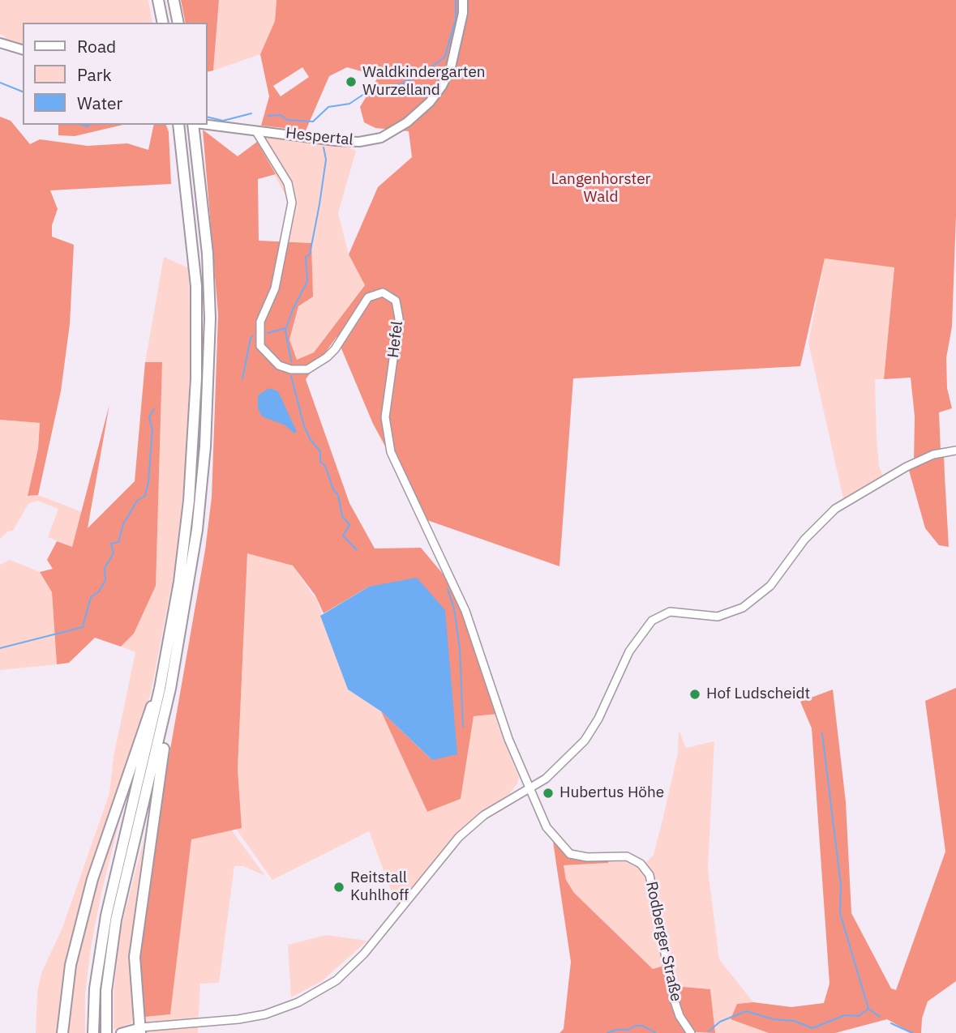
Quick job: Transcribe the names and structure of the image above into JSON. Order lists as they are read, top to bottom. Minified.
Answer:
{"streets":{"main road":["Hespertal"],"street":["Hefel","Rodberger Straße"]},"crossings":[["Hespertal","Hefel"],["Hefel","Rodberger Straße"]],"parks":["Langenhorster Wald"],"places":["Waldkindergarten Wurzelland","Hof Ludscheidt","Hubertus Höhe","Reitstall Kuhlhoff"],"legend":["Road","Park","Water"]}
